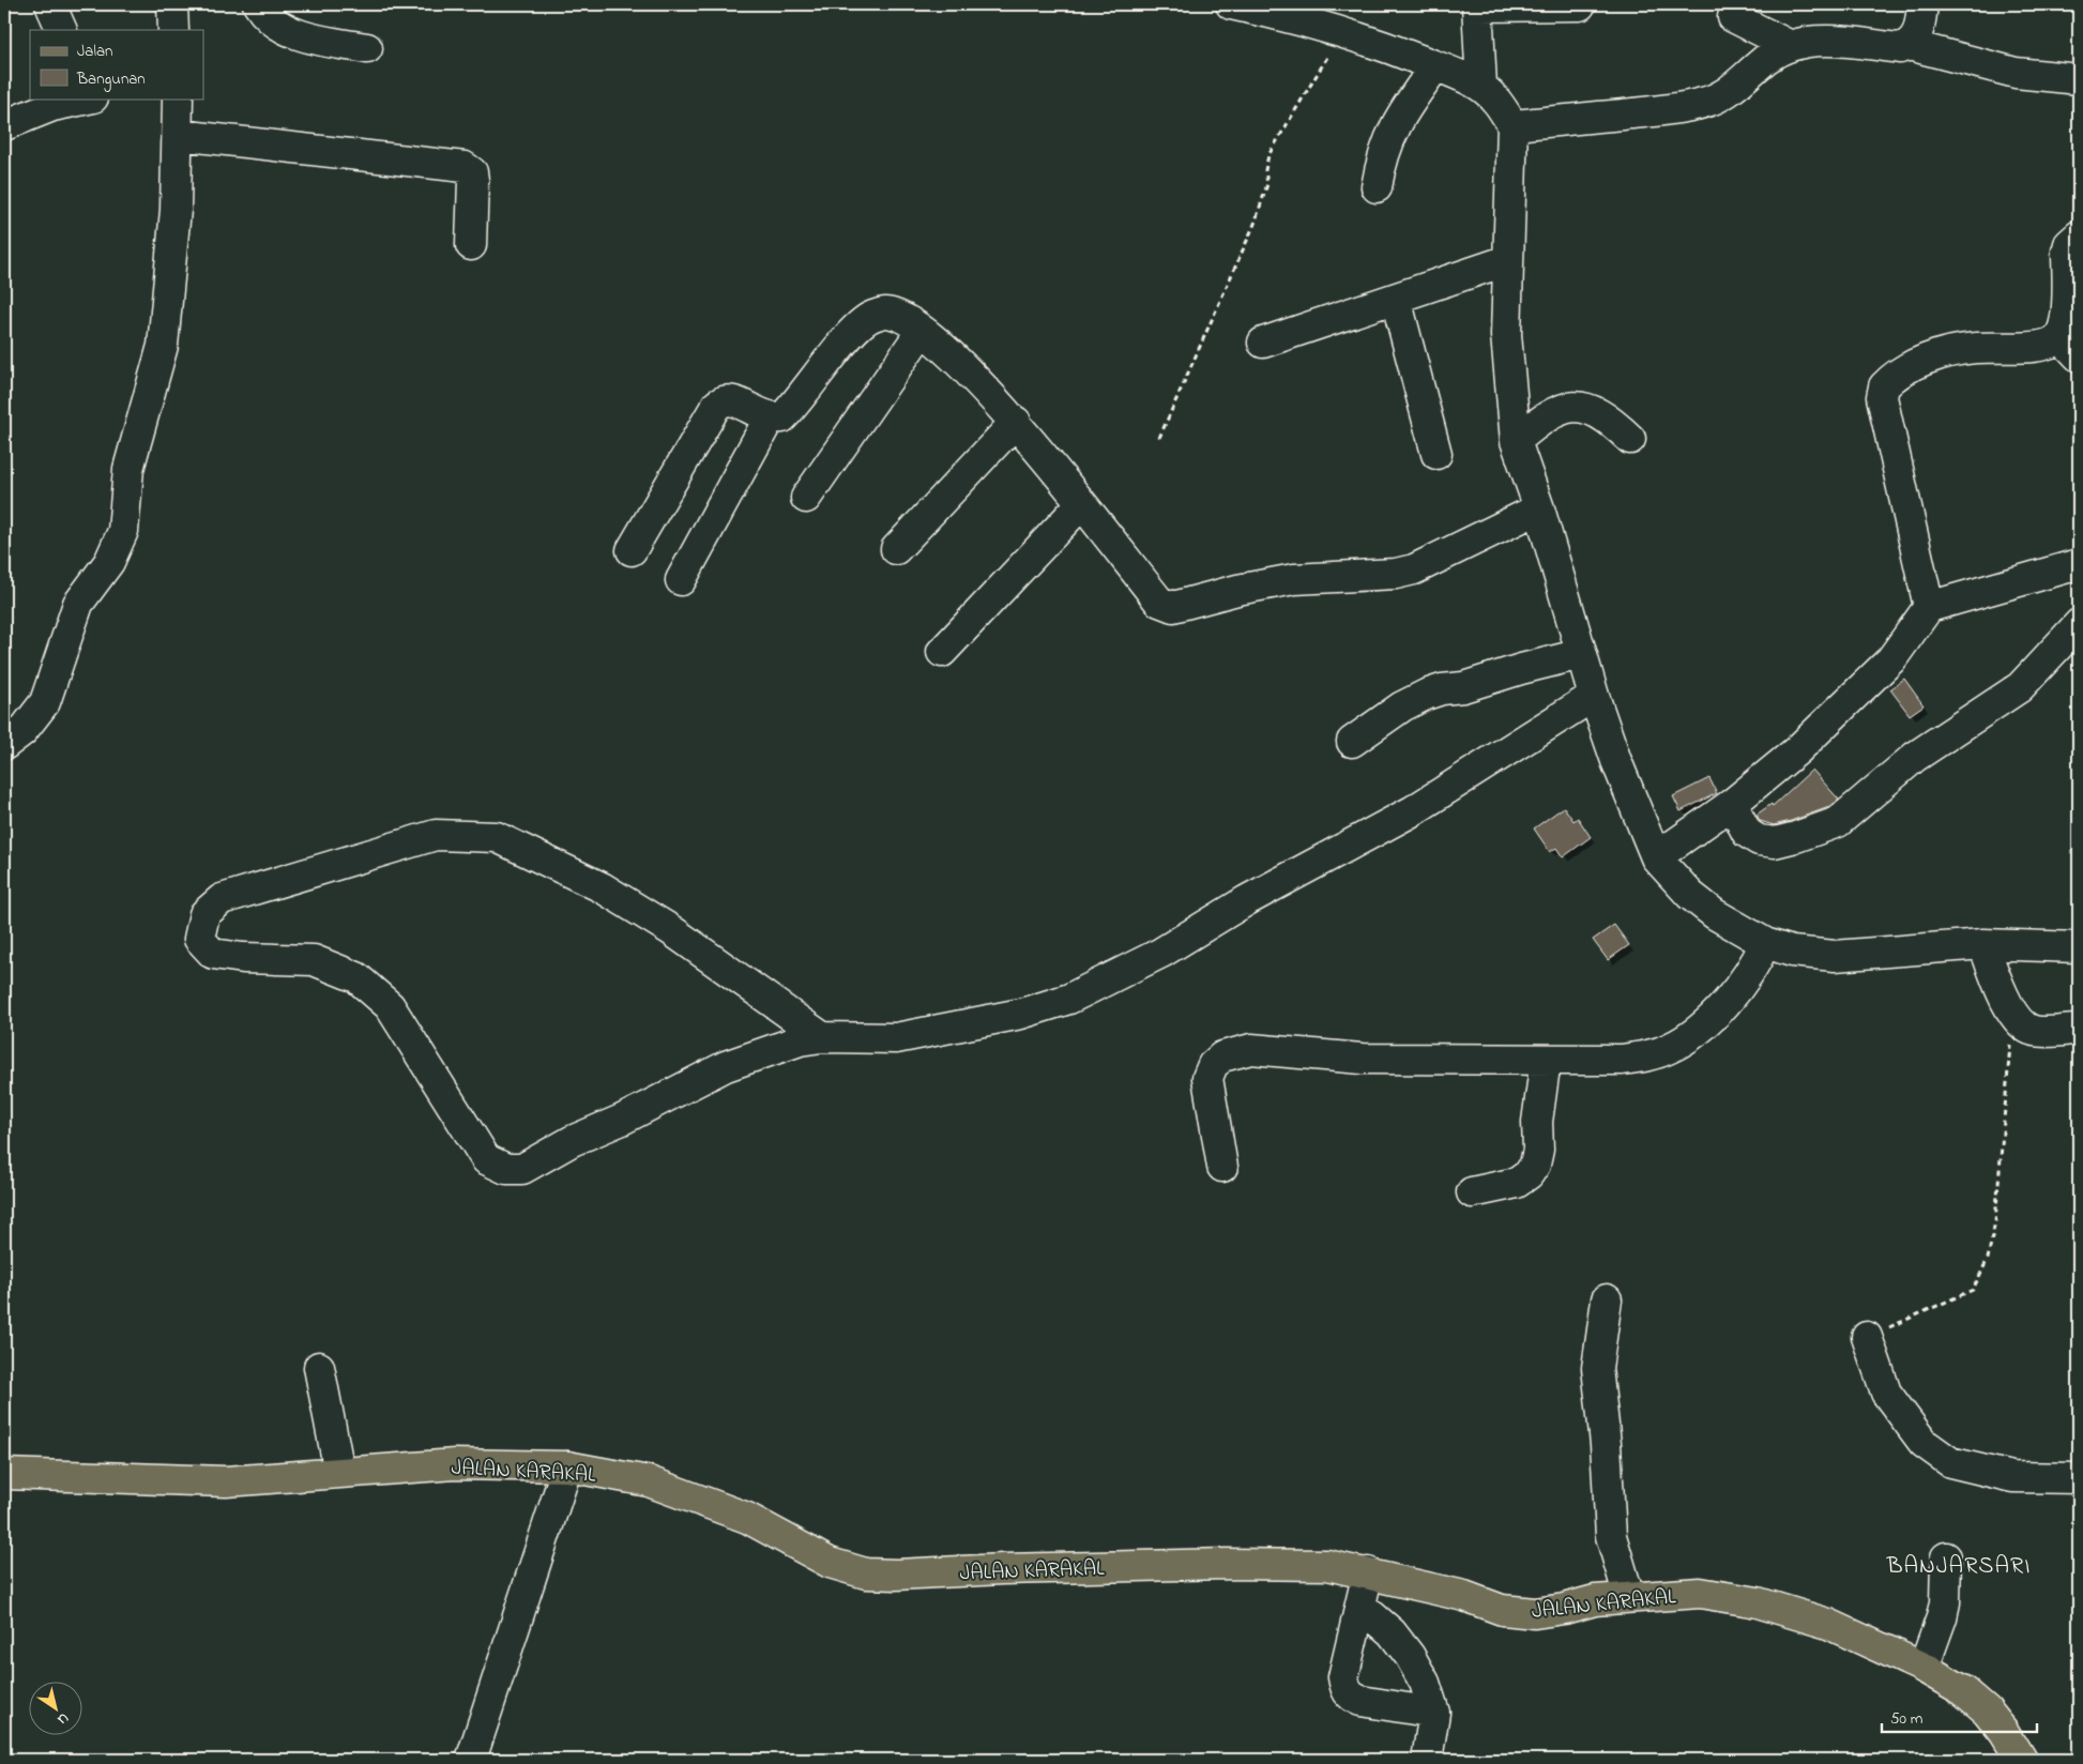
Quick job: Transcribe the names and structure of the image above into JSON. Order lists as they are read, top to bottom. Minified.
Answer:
{"streets":{"main road":["JALAN KARAKAL"]},"districts":["BANJARSARI"],"legend":["Jalan","Bangunan"],"scale_bar":"50 m","north":"bottom right"}
